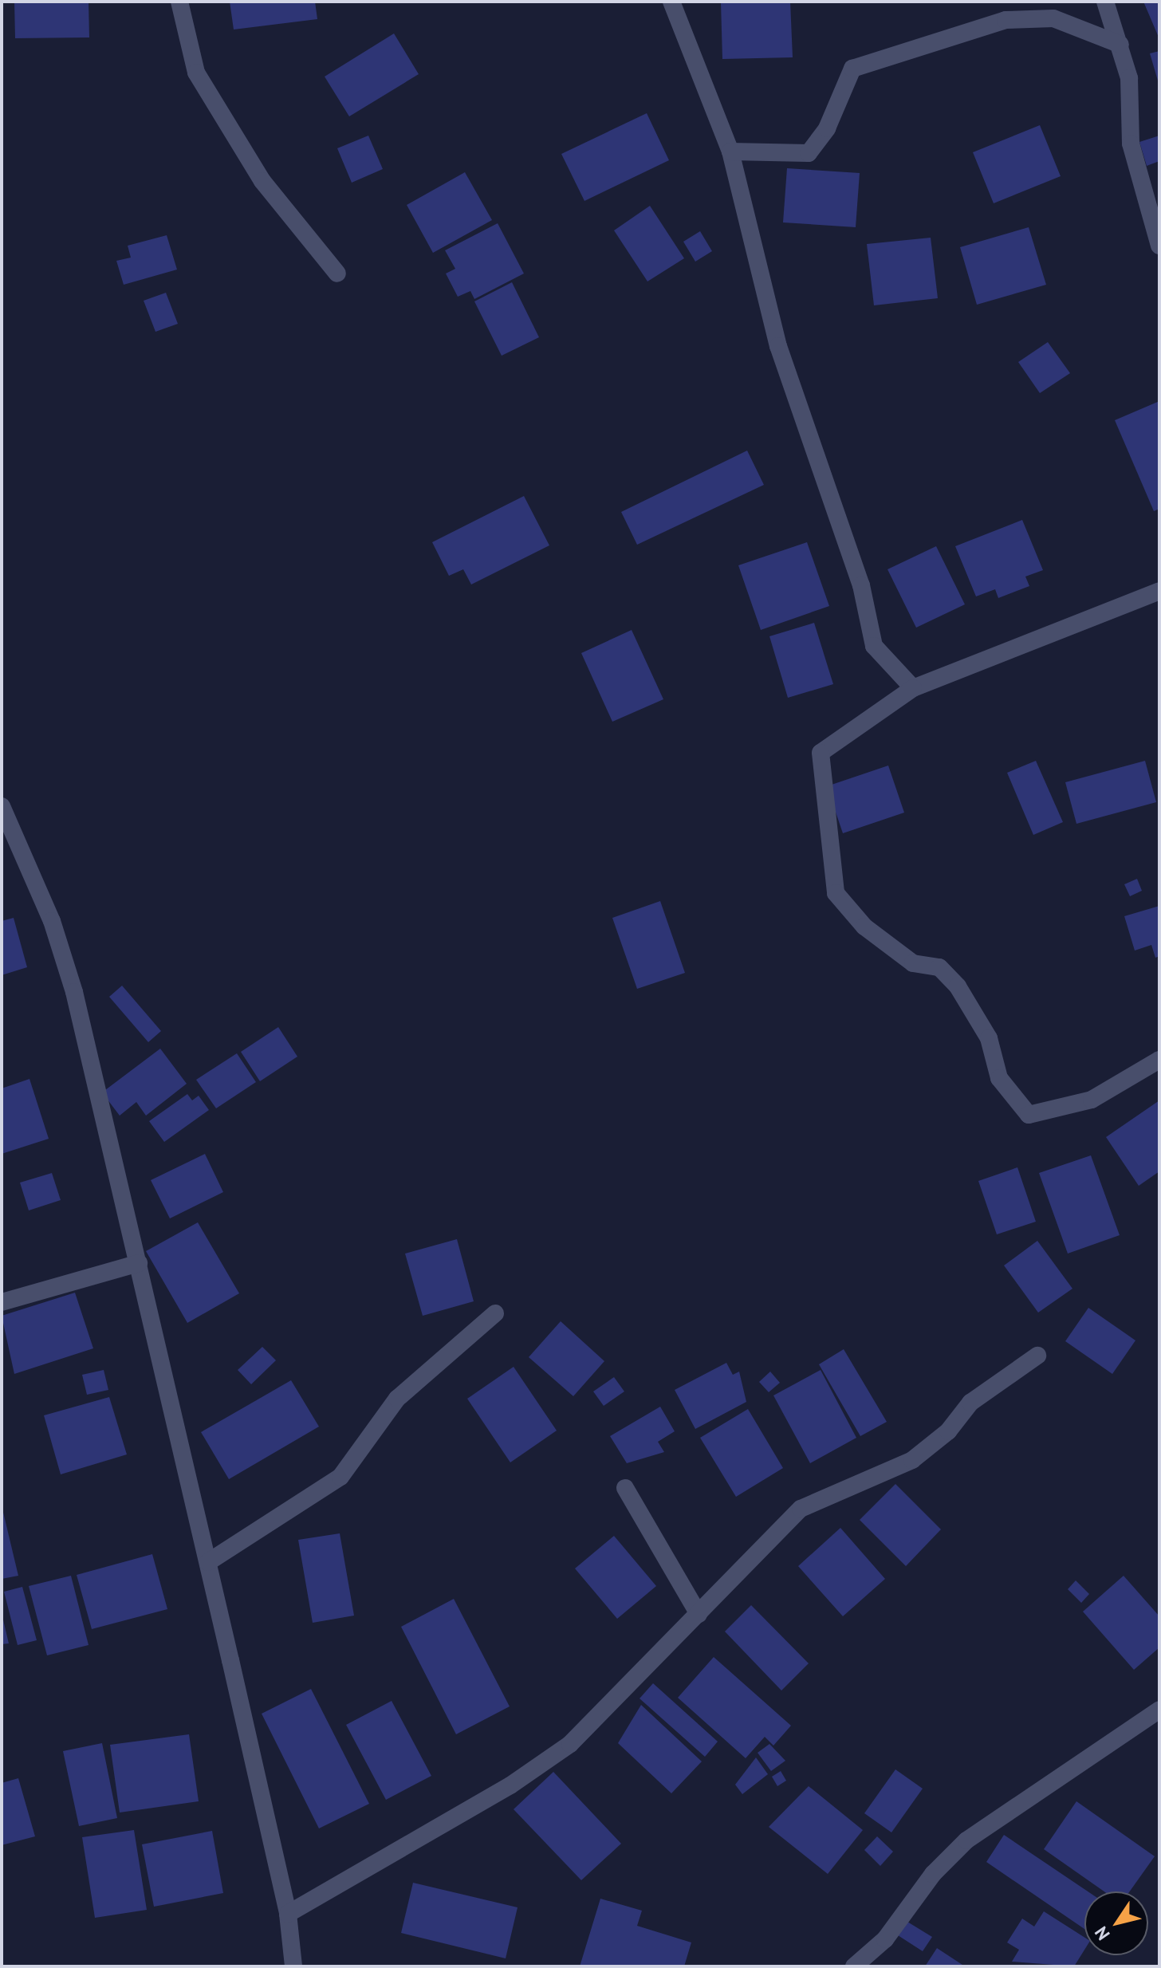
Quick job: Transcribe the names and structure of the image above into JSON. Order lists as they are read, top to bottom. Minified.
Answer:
{"north":"bottom left"}
